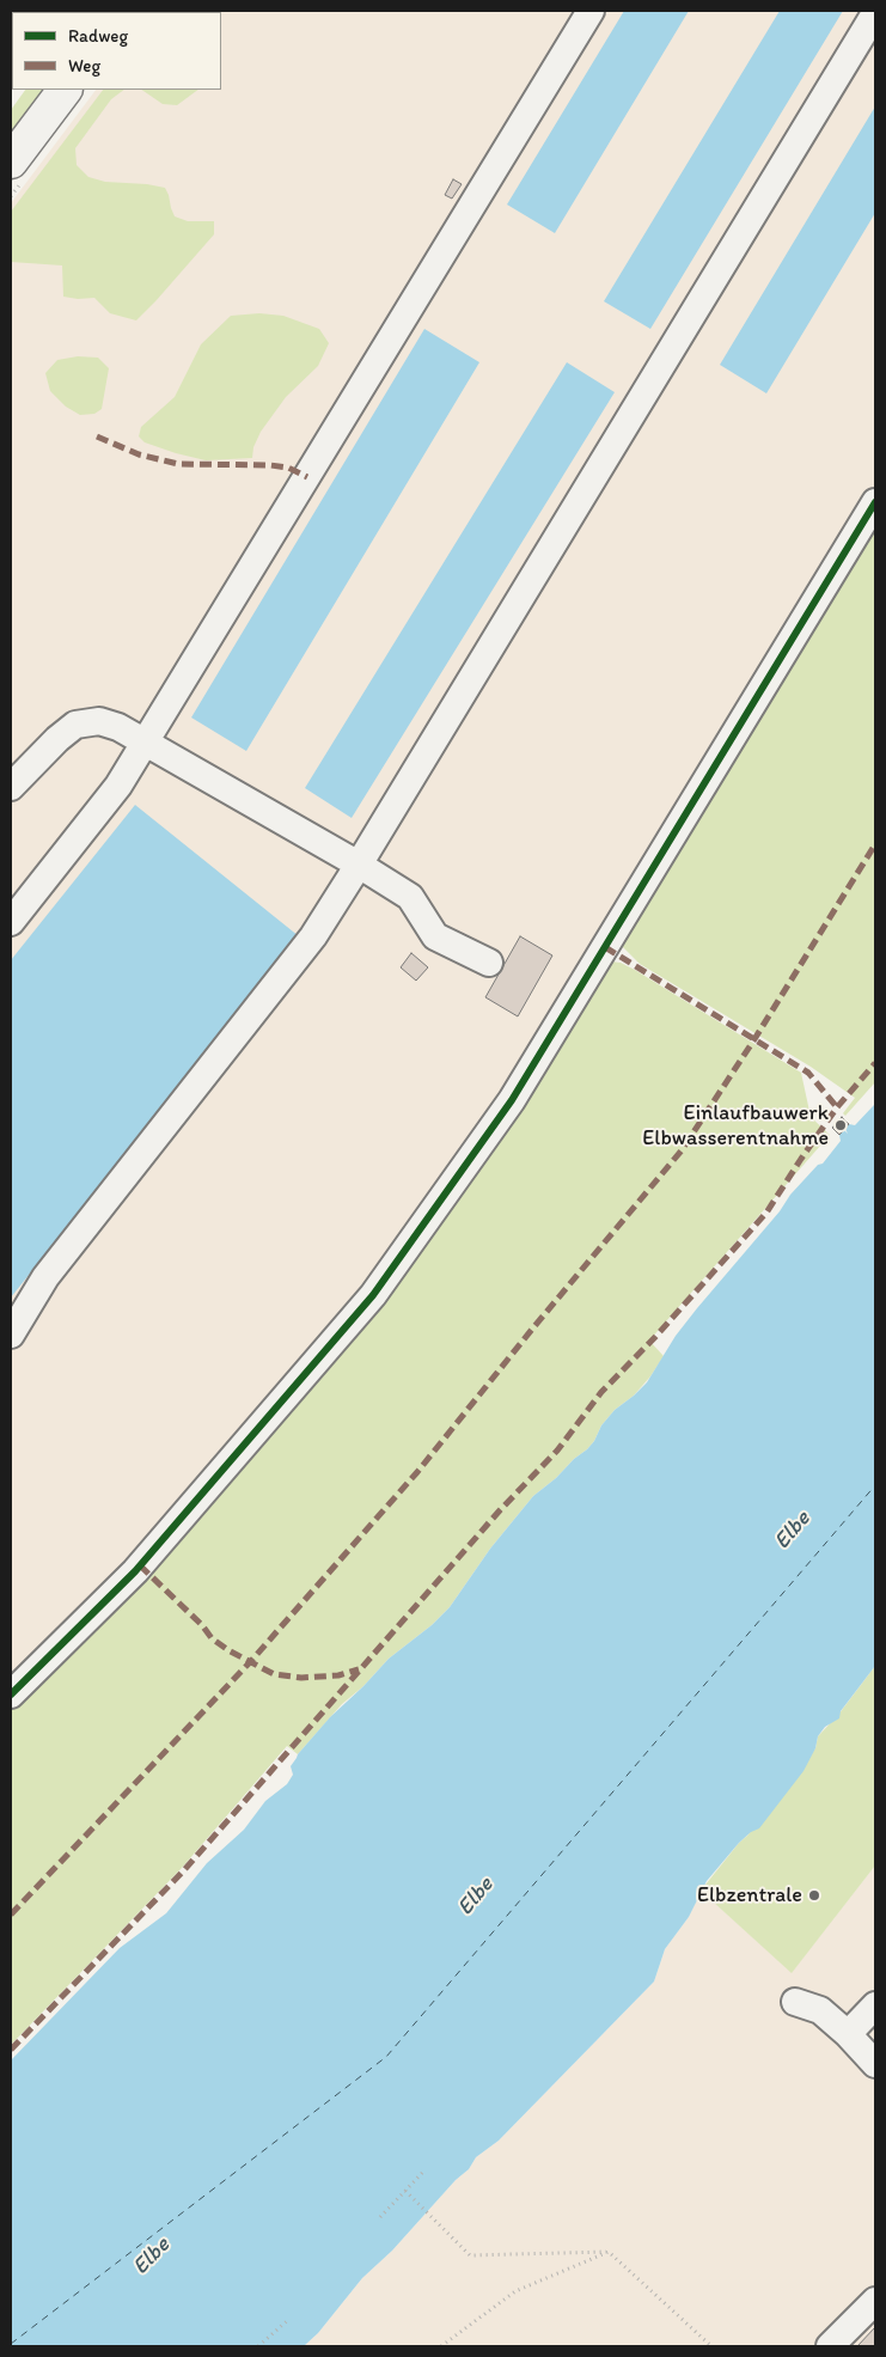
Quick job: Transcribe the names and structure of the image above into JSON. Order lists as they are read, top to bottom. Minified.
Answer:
{"water":["Elbe"],"places":["Einlaufbauwerk Elbwasserentnahme","Elbzentrale"],"legend":["Radweg","Weg"]}
